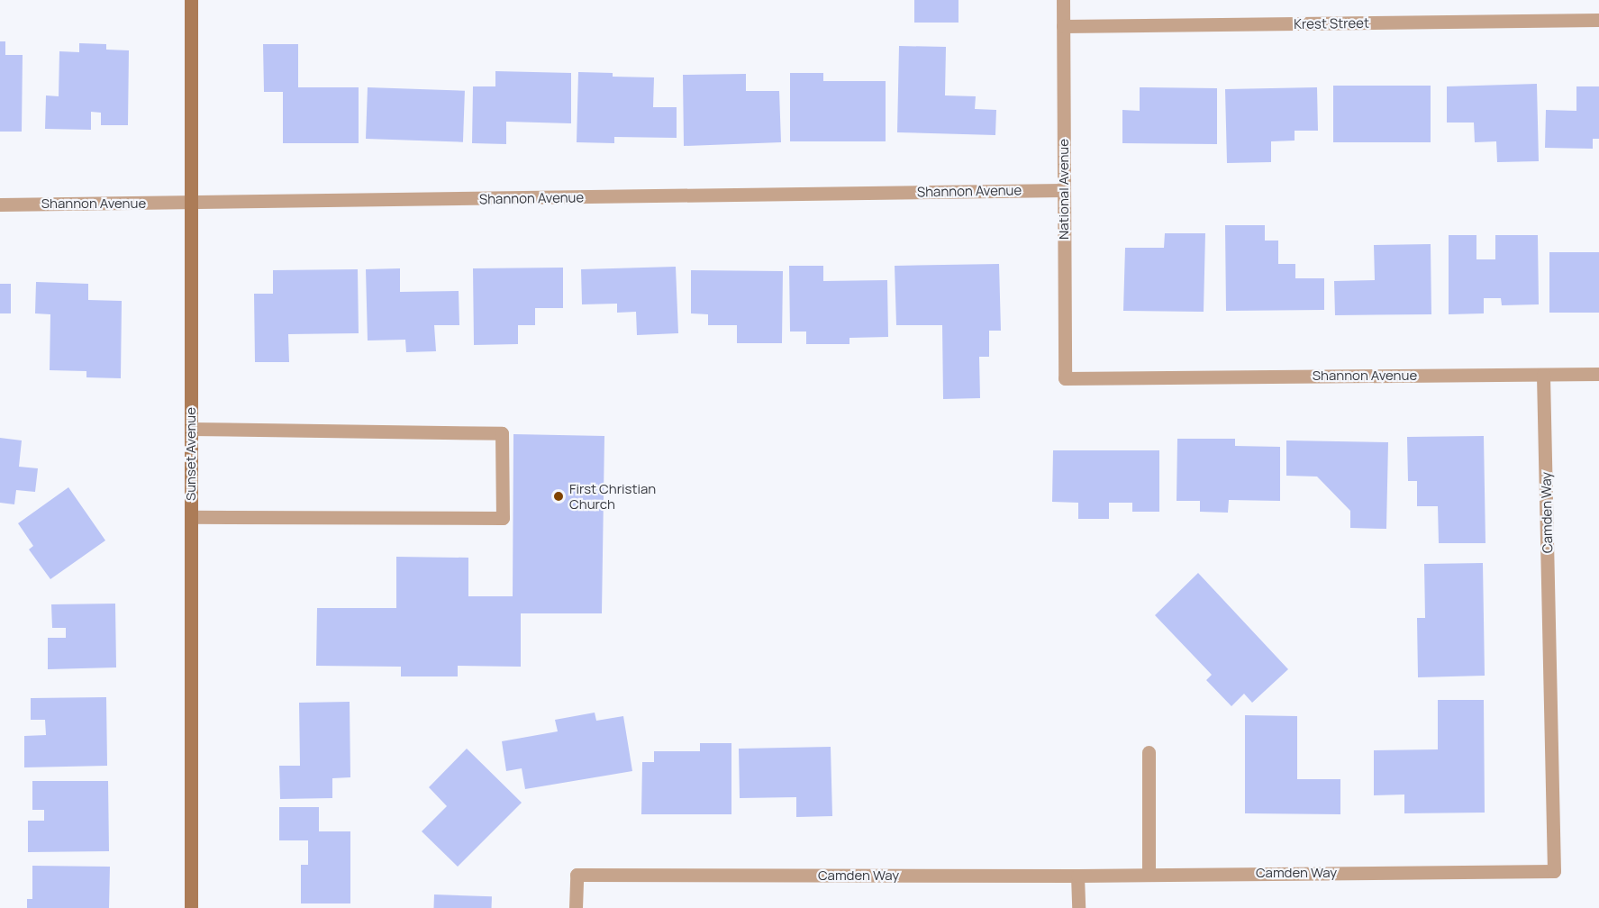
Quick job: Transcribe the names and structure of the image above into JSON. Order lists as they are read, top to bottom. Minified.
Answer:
{"streets":{"main road":["Sunset Avenue"],"street":["Krest Street","National Avenue","Shannon Avenue","Camden Way"]},"crossings":[["Krest Street","National Avenue"],["National Avenue","Shannon Avenue"],["Shannon Avenue","Sunset Avenue"],["Shannon Avenue","Camden Way"]],"places":["First Christian Church"]}
